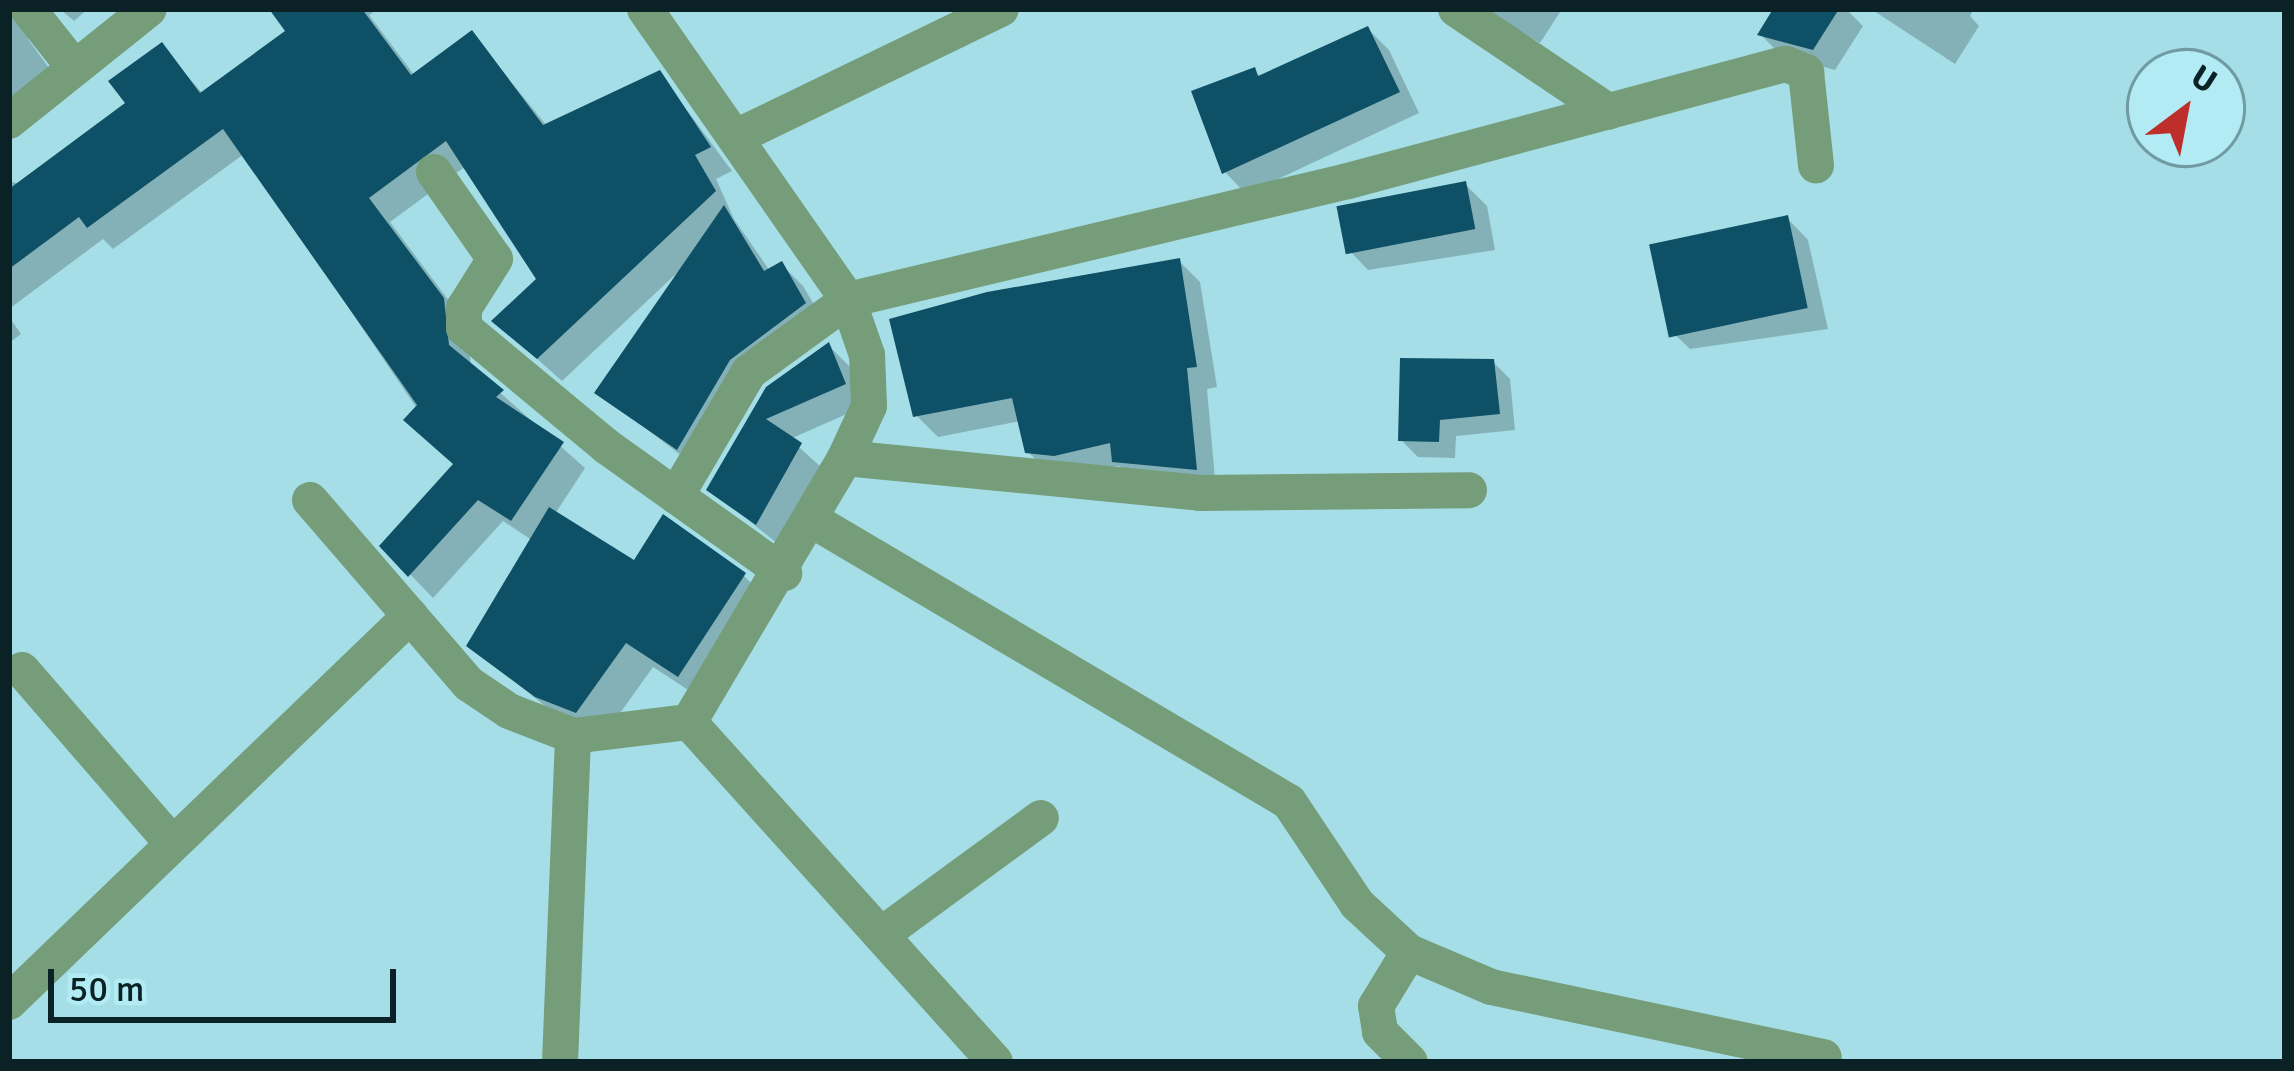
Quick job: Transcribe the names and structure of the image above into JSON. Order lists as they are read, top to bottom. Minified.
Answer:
{"scale_bar":"50 m","north":"top right"}
